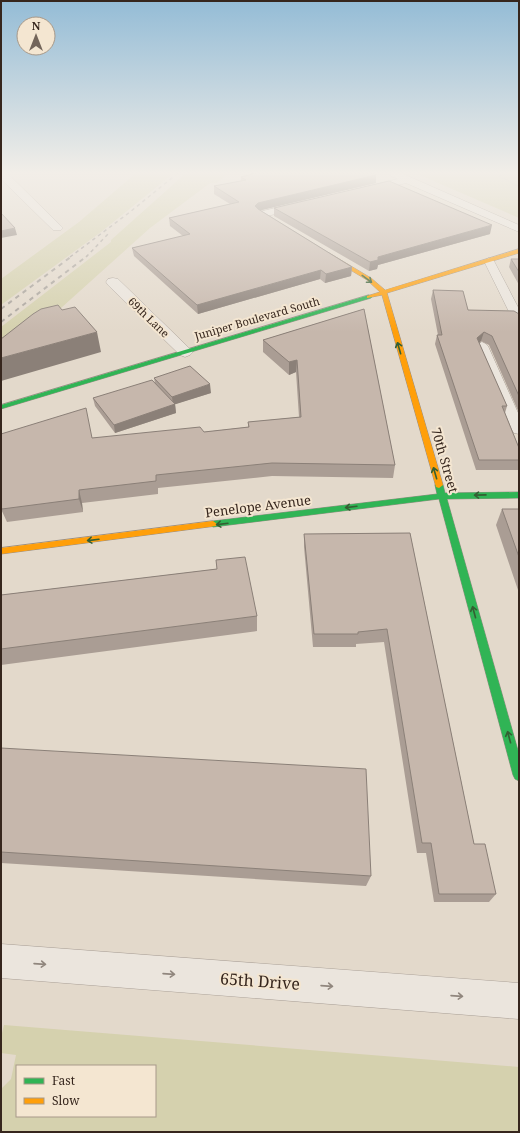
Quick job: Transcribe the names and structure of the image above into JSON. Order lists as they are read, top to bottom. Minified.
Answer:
{"streets":{"street":["69th Lane","Juniper Boulevard South","70th Street","Penelope Avenue","65th Drive"]},"crossings":[["69th Lane","Juniper Boulevard South"],["Juniper Boulevard South","70th Street"],["70th Street","Penelope Avenue"]],"one_way":["70th Street","Penelope Avenue","65th Drive"],"legend":["Fast","Slow"],"north":"top"}
